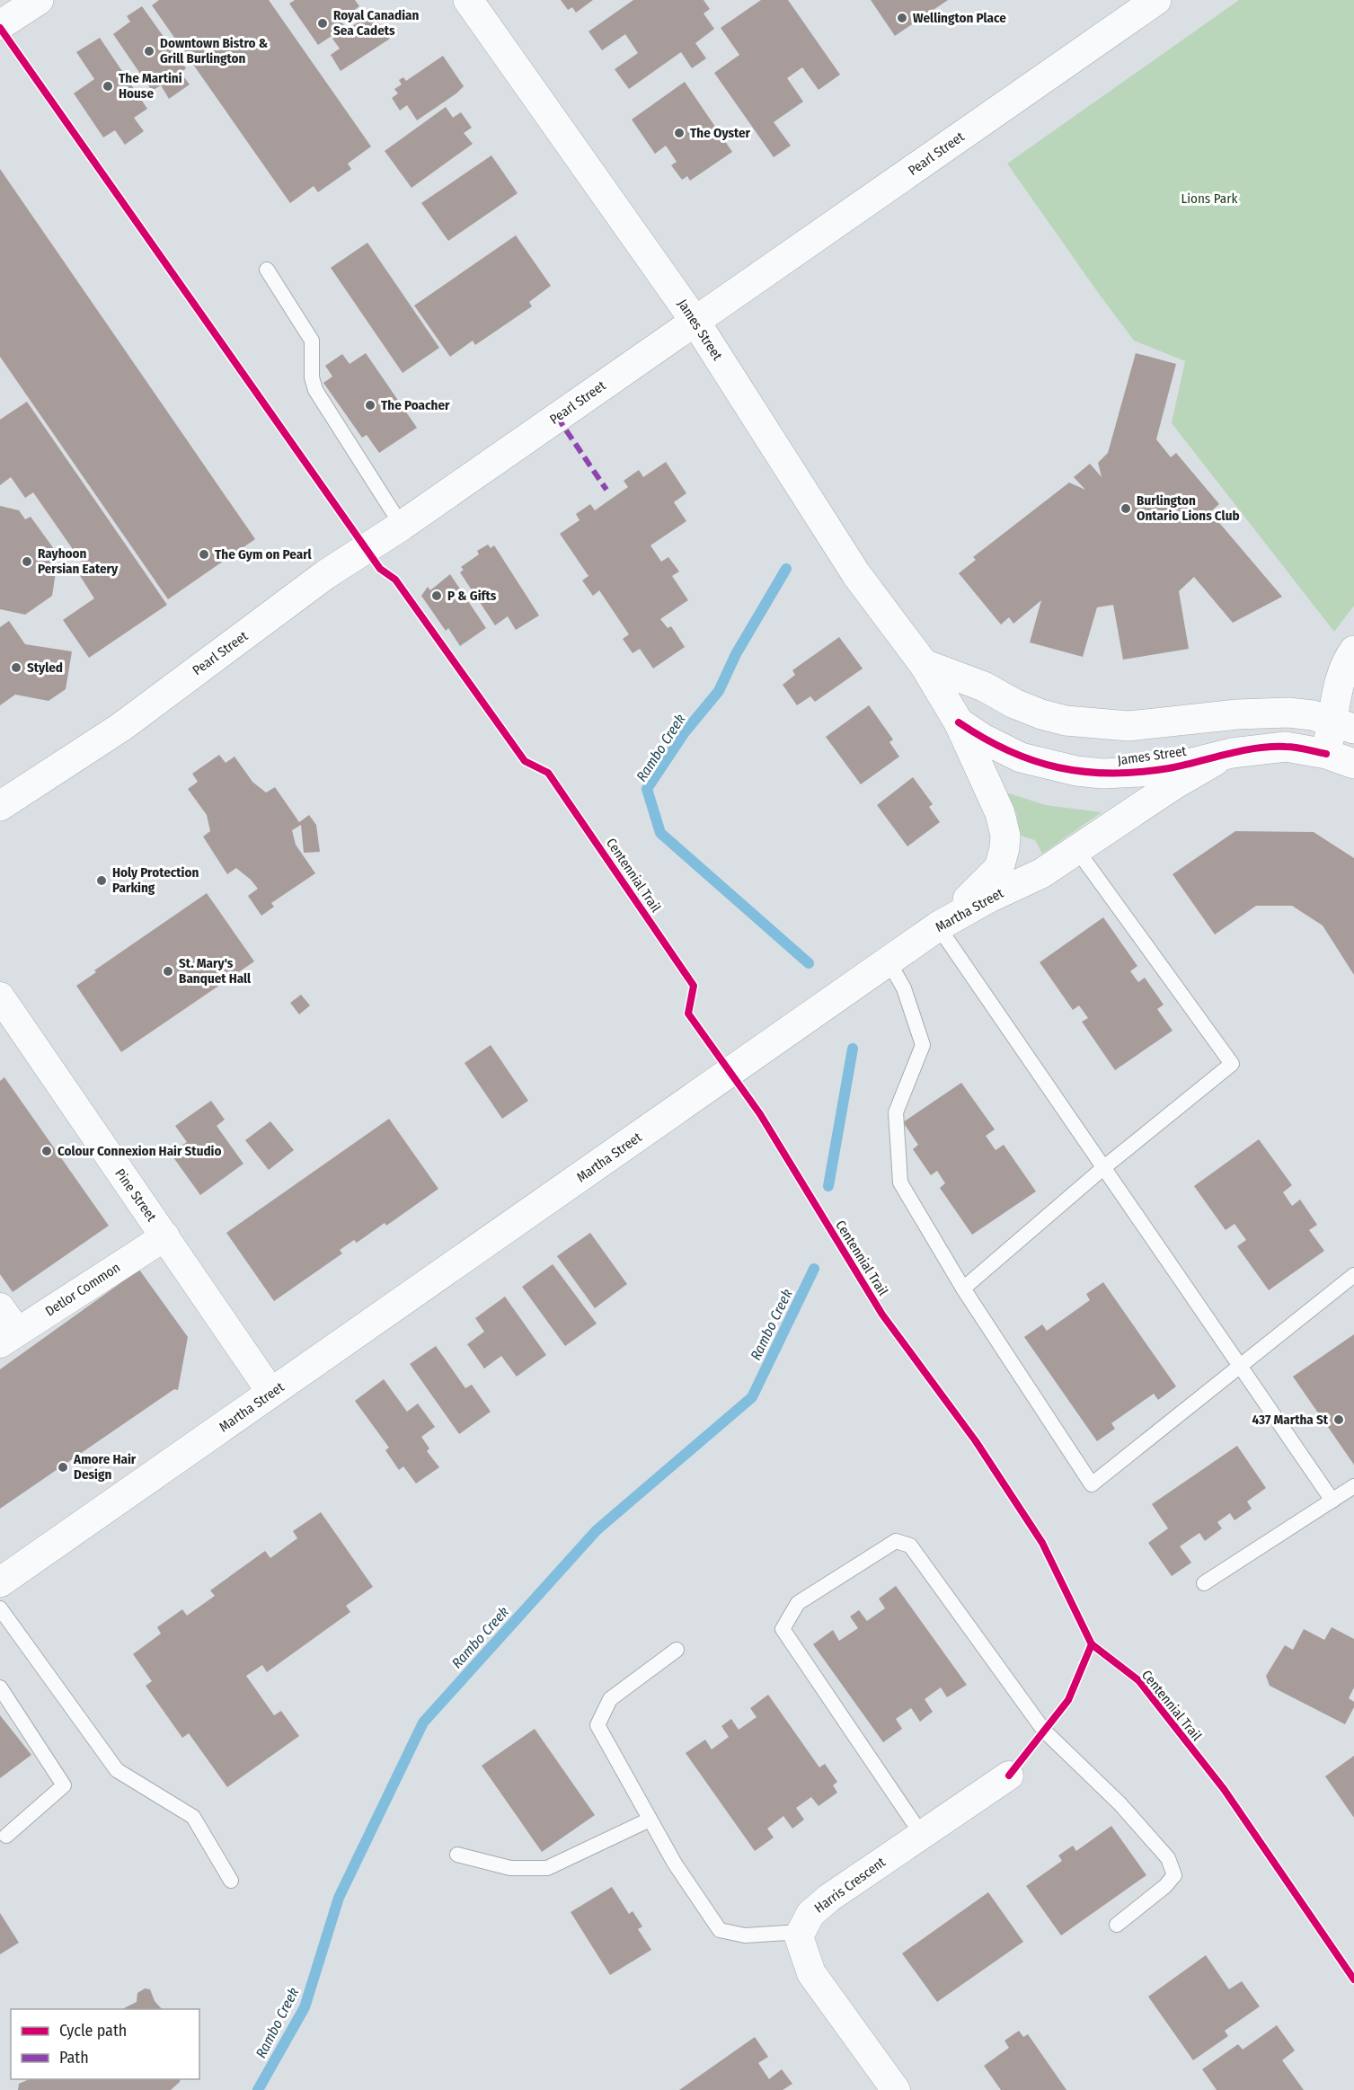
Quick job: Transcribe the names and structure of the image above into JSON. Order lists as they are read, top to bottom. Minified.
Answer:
{"streets":{"street":["Pearl Street","James Street","Martha Street","Pine Street","Detlor Common","Harris Crescent"],"cycle path":["Centennial Trail"]},"crossings":[["Pearl Street","James Street"],["James Street","Martha Street"],["Martha Street","Pine Street"],["Pine Street","Detlor Common"]],"water":["Rambo Creek"],"parks":["Lions Park"],"places":["Wellington Place","Royal Canadian Sea Cadets","Downtown Bistro & Grill Burlington","The Martini House","The Oyster","The Poacher","Burlington Ontario Lions Club","The Gym on Pearl","Rayhoon Persian Eatery","P & Gifts","Styled","Holy Protection Parking","St. Mary's Banquet Hall","Colour Connexion Hair Studio","437 Martha St","Amore Hair Design"],"legend":["Cycle path","Path"]}
